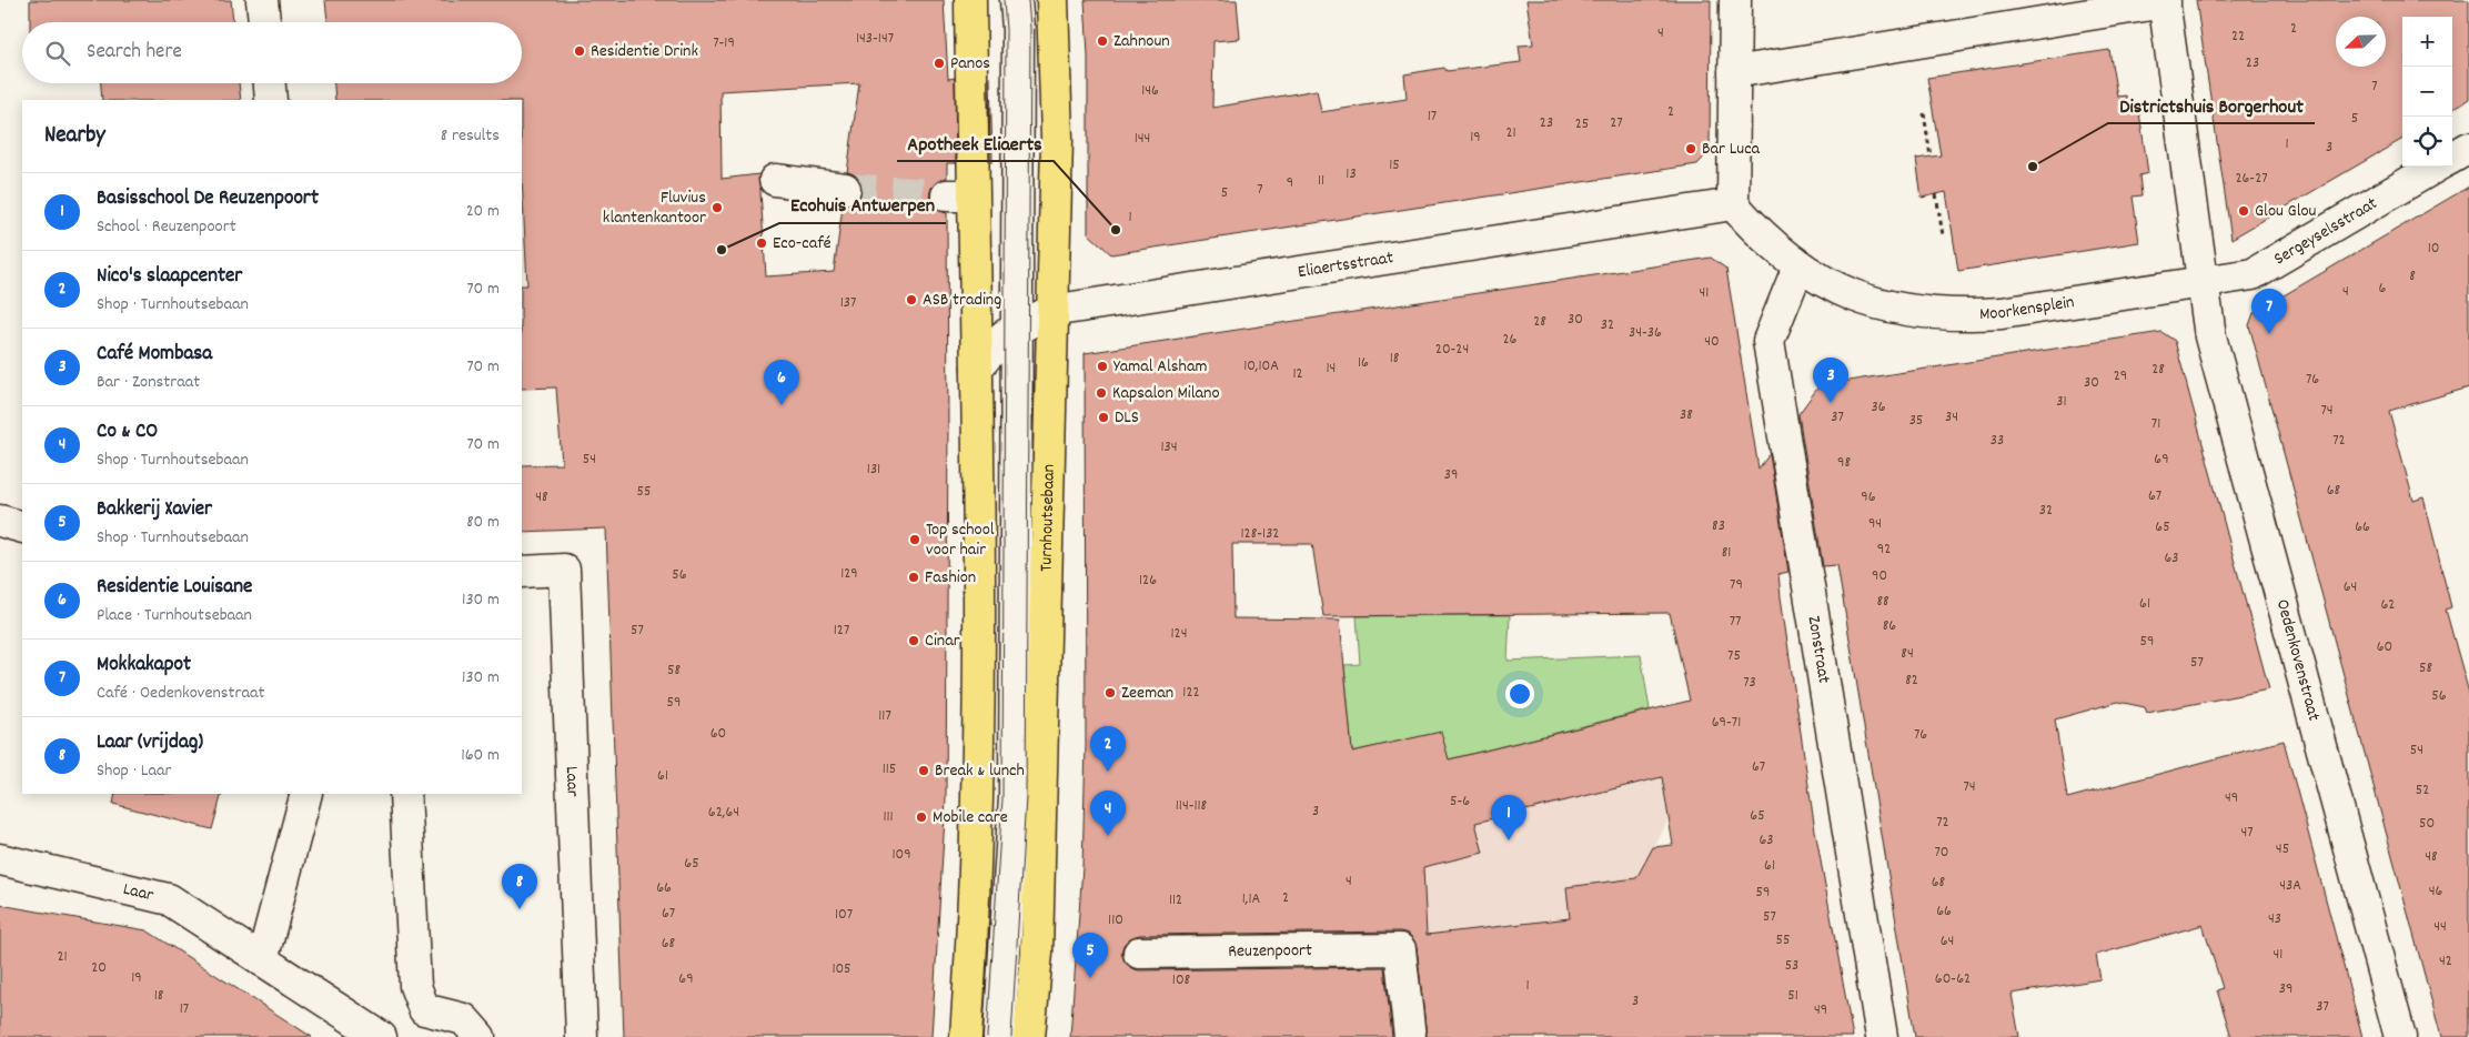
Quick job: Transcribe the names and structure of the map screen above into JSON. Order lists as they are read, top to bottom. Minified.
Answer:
{"streets":{"main road":["Turnhoutsebaan"],"street":["Sergeyselsstraat","Eliaertsstraat","Moorkensplein","Zonstraat","Oedenkovenstraat","Laar","Reuzenpoort"]},"crossings":[["Sergeyselsstraat","Moorkensplein"],["Sergeyselsstraat","Oedenkovenstraat"],["Eliaertsstraat","Moorkensplein"],["Eliaertsstraat","Turnhoutsebaan"],["Moorkensplein","Zonstraat"],["Moorkensplein","Oedenkovenstraat"]],"places":["Zahnoun","Residentie Drink","Panos","Bar Luca","Districtshuis Borgerhout","Fluvius klantenkantoor","Glou Glou","Apotheek Eliaerts","Eco-café","Ecohuis Antwerpen","ASB trading","Yamal Alsham","Kapsalon Milano","DLS","Top school voor hair","Fashion","Cinar","Zeeman","Break & lunch","Mobile care"],"house_numbers":["2","4","22","143-147","7-19","23","7","146","2","17","5","23","27","25","21","19","144","1","3","15","13","26-27","11","9","7","5","1","10","8","6","4","41","137","30","28","32","34-36","26","40","20-24","18","16","10,10A","14","28","12","29","76","30","31","36","74","38","37","34","35","71","33","72","134","54","69","98","131","39","68","55","67","48","96","32","94","83","65","66","128-132","92","81","63","129","56","90","126","79","64","88","61","62","77","86","57","127","124","59","60","84","75","57","58","58","82","73","122","56","59","117","69-71","60","76","54","67","115","61","74","52","49","5-6","114-118","3","62,64","65","111","72","50","47","63","45","70","109","48","65","61","4","68","43A","66","46","59","2","1,1A","112","66","67","107","57","43","110","44","55","64","68","41","21","42","53","20","105","19","69","60-62","108","1","39","18","51","3","37","17","49"],"north":"bottom left","page":{"map_buttons":["+","−"],"search":"Search here","heading":["Nearby","8 results"],"list":[{"mark":"1","name":"Basisschool De Reuzenpoort","note":"School · Reuzenpoort","value":"20 m"},{"mark":"2","name":"Nico's slaapcenter","note":"Shop · Turnhoutsebaan","value":"70 m"},{"mark":"3","name":"Café Mombasa","note":"Bar · Zonstraat","value":"70 m"},{"mark":"4","name":"Co & CO","note":"Shop · Turnhoutsebaan","value":"70 m"},{"mark":"5","name":"Bakkerij Xavier","note":"Shop · Turnhoutsebaan","value":"80 m"},{"mark":"6","name":"Residentie Louisane","note":"Place · Turnhoutsebaan","value":"130 m"},{"mark":"7","name":"Mokkakapot","note":"Café · Oedenkovenstraat","value":"130 m"},{"mark":"8","name":"Laar (vrijdag)","note":"Shop · Laar","value":"160 m"}],"pins":["7","3","6","2","4","1","8","5"]}}
